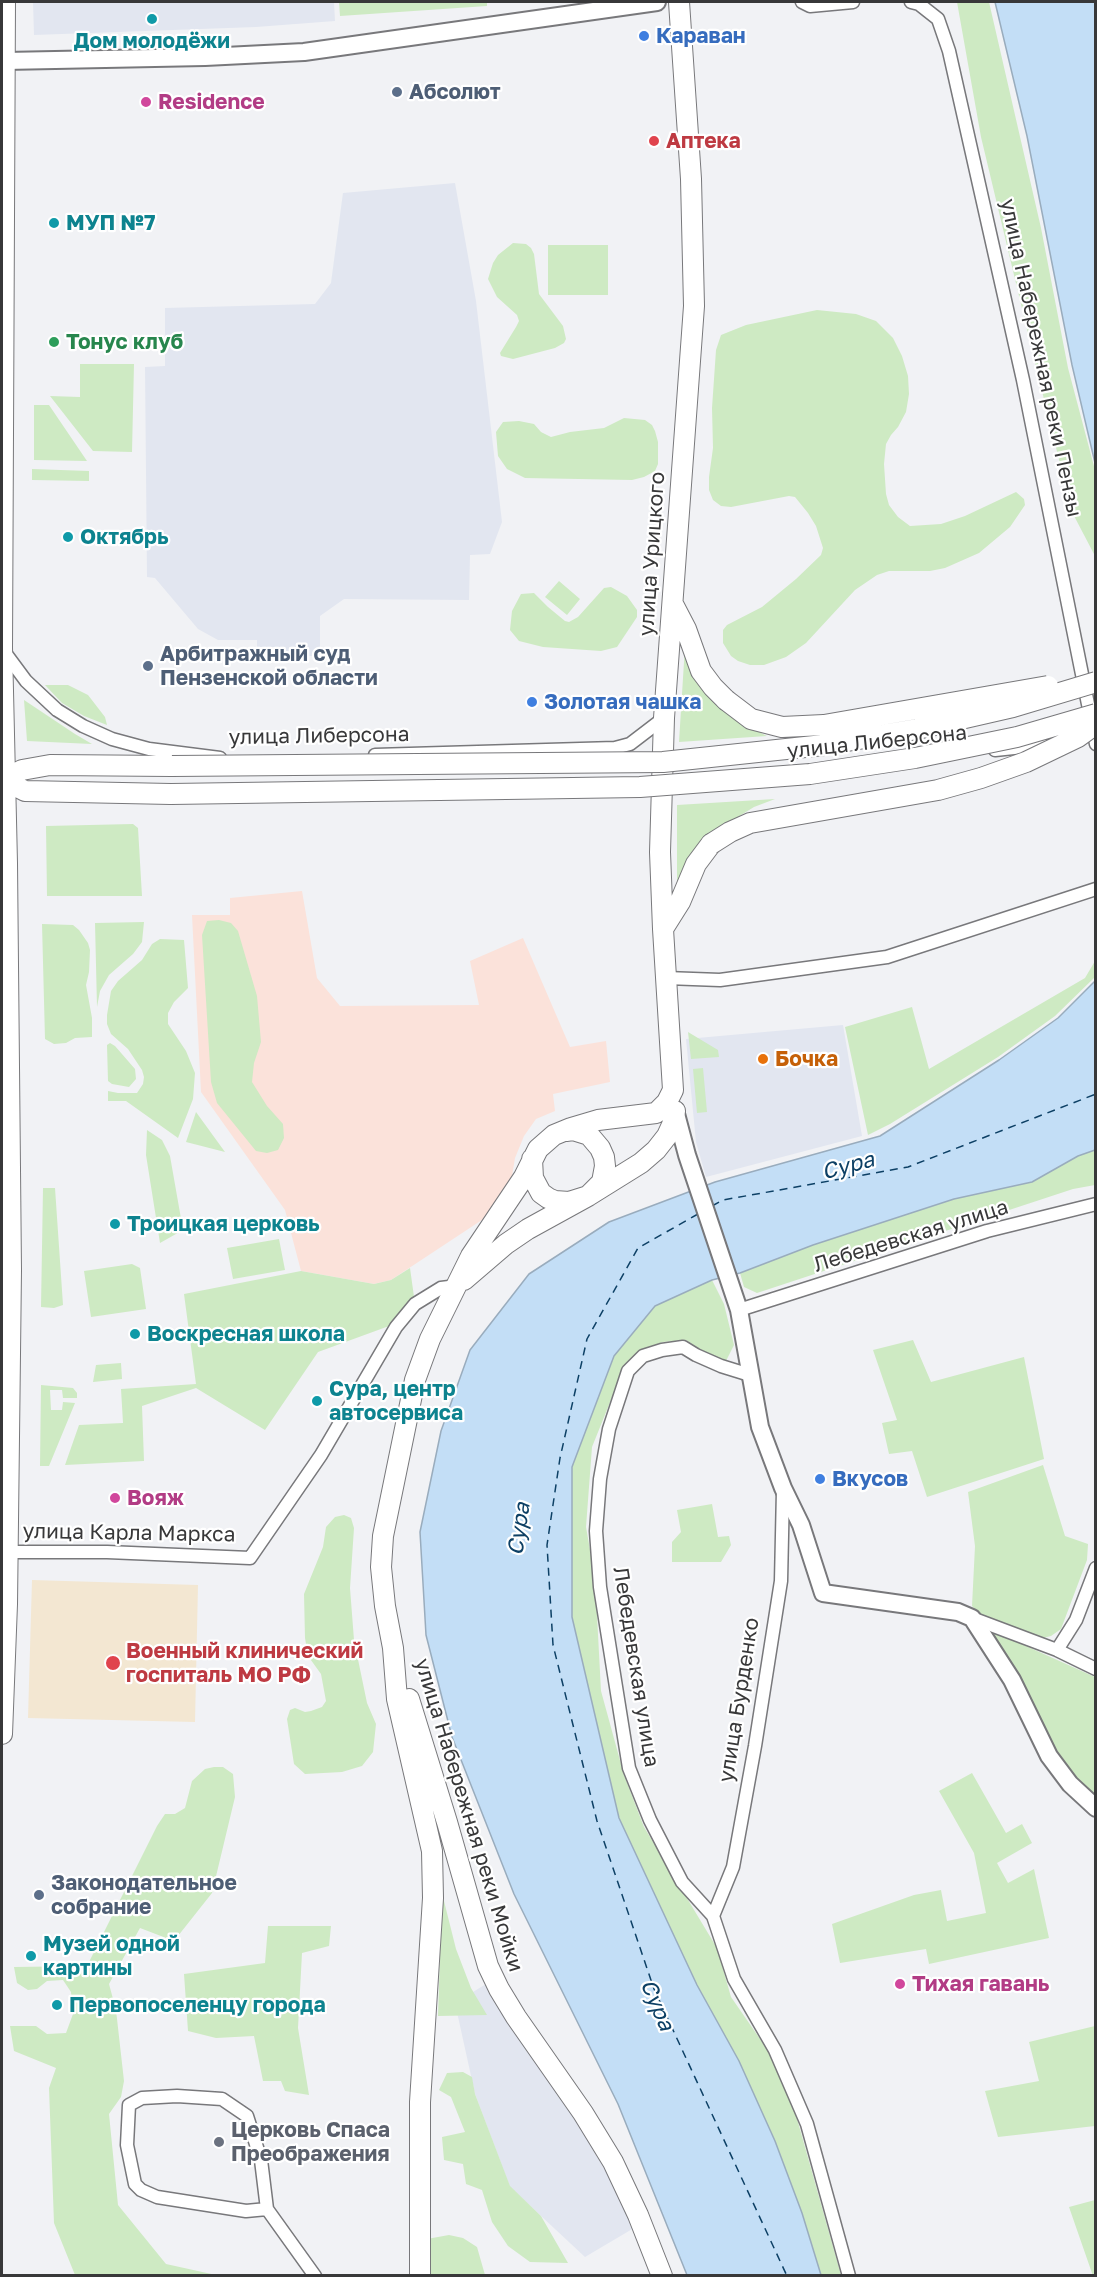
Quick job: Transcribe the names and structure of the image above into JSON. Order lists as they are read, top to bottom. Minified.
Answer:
{"streets":{"main road":["улица Урицкого","улица Набережная реки Мойки"],"street":["улица Набережная реки Пензы","улица Либерсона","Лебедевская улица","улица Карла Маркса","улица Бурденко"]},"crossings":[["улица Набережная реки Пензы","улица Либерсона"],["улица Урицкого","улица Либерсона"],["улица Урицкого","улица Бурденко"],["Лебедевская улица","улица Бурденко"]],"water":["Сура"],"places":["Дом молодёжи","Караван","Абсолют","Residence","Аптека","МУП №7","Тонус клуб","Октябрь","Арбитражный суд Пензенской области","Золотая чашка","Бочка","Троицкая церковь","Воскресная школа","Сура, центр автосервиса","Вкусов","Вояж","Военный клинический госпиталь МО РФ","Законодательное собрание","Музей одной картины","Тихая гавань","Первопоселенцу города","Церковь Спаса Преображения"]}
